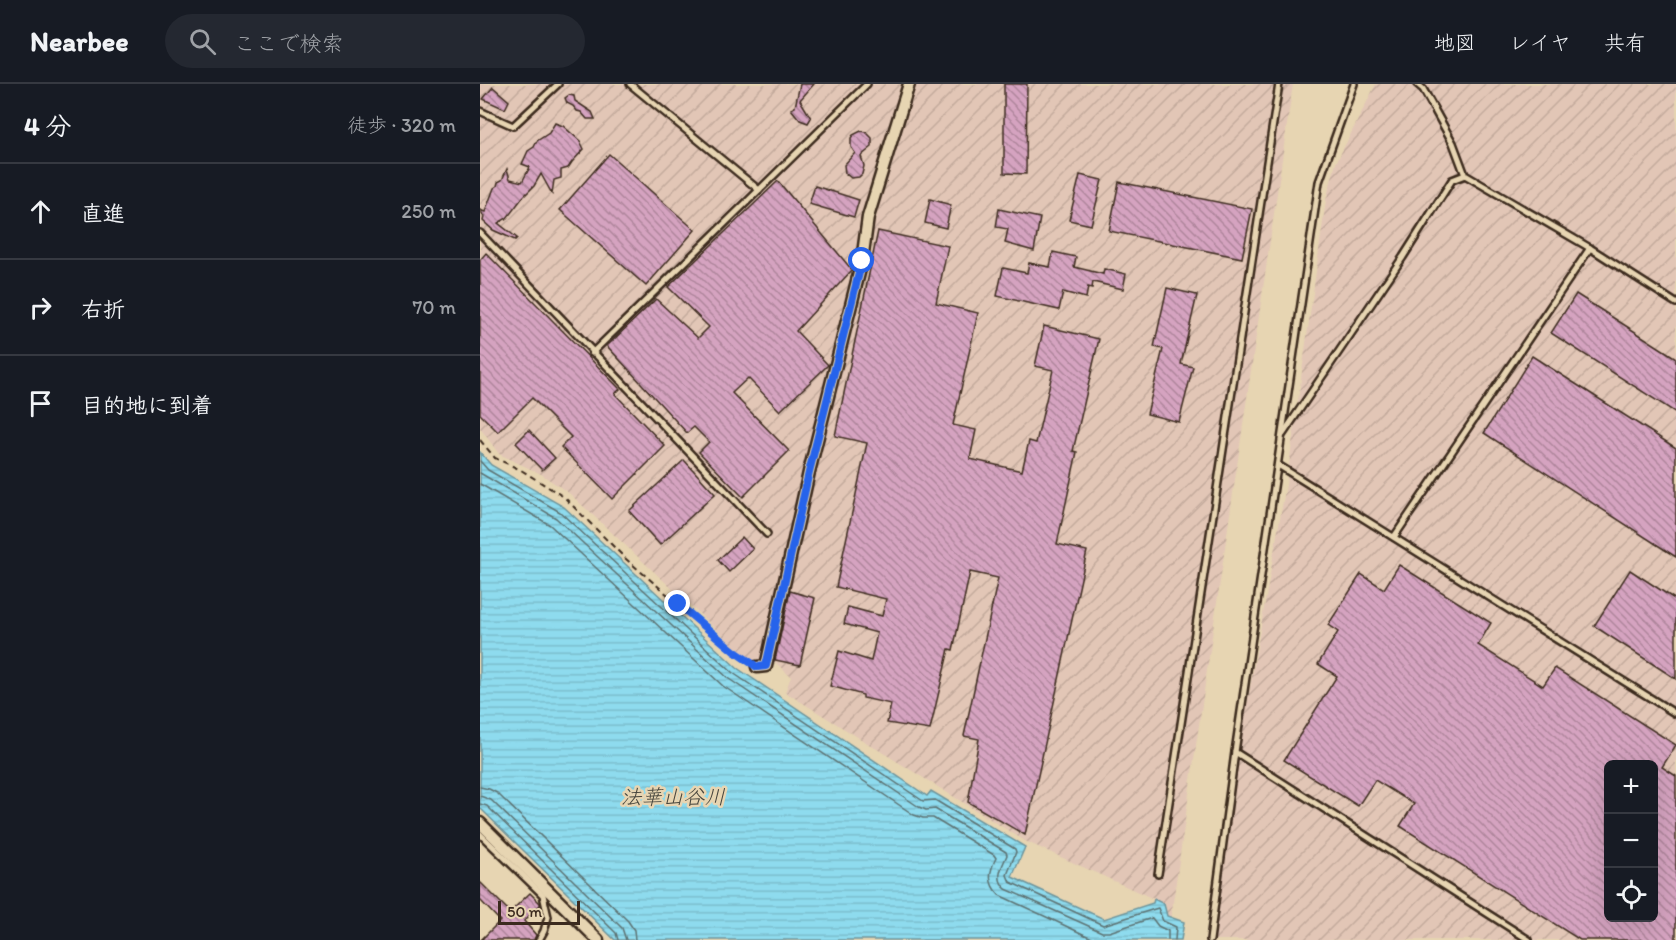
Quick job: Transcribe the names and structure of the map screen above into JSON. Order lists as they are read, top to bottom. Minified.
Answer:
{"water":["法華山谷川"],"scale_bar":"50 m","page":{"header":"Nearbee","search":"ここで検索","nav":["地図","レイヤ","共有"],"heading":["4 分","徒歩 · 320 m"],"list":[["直進","250 m"],["右折","70 m"],"目的地に到着"],"map_buttons":["+","−"],"scale":"50 m"}}
